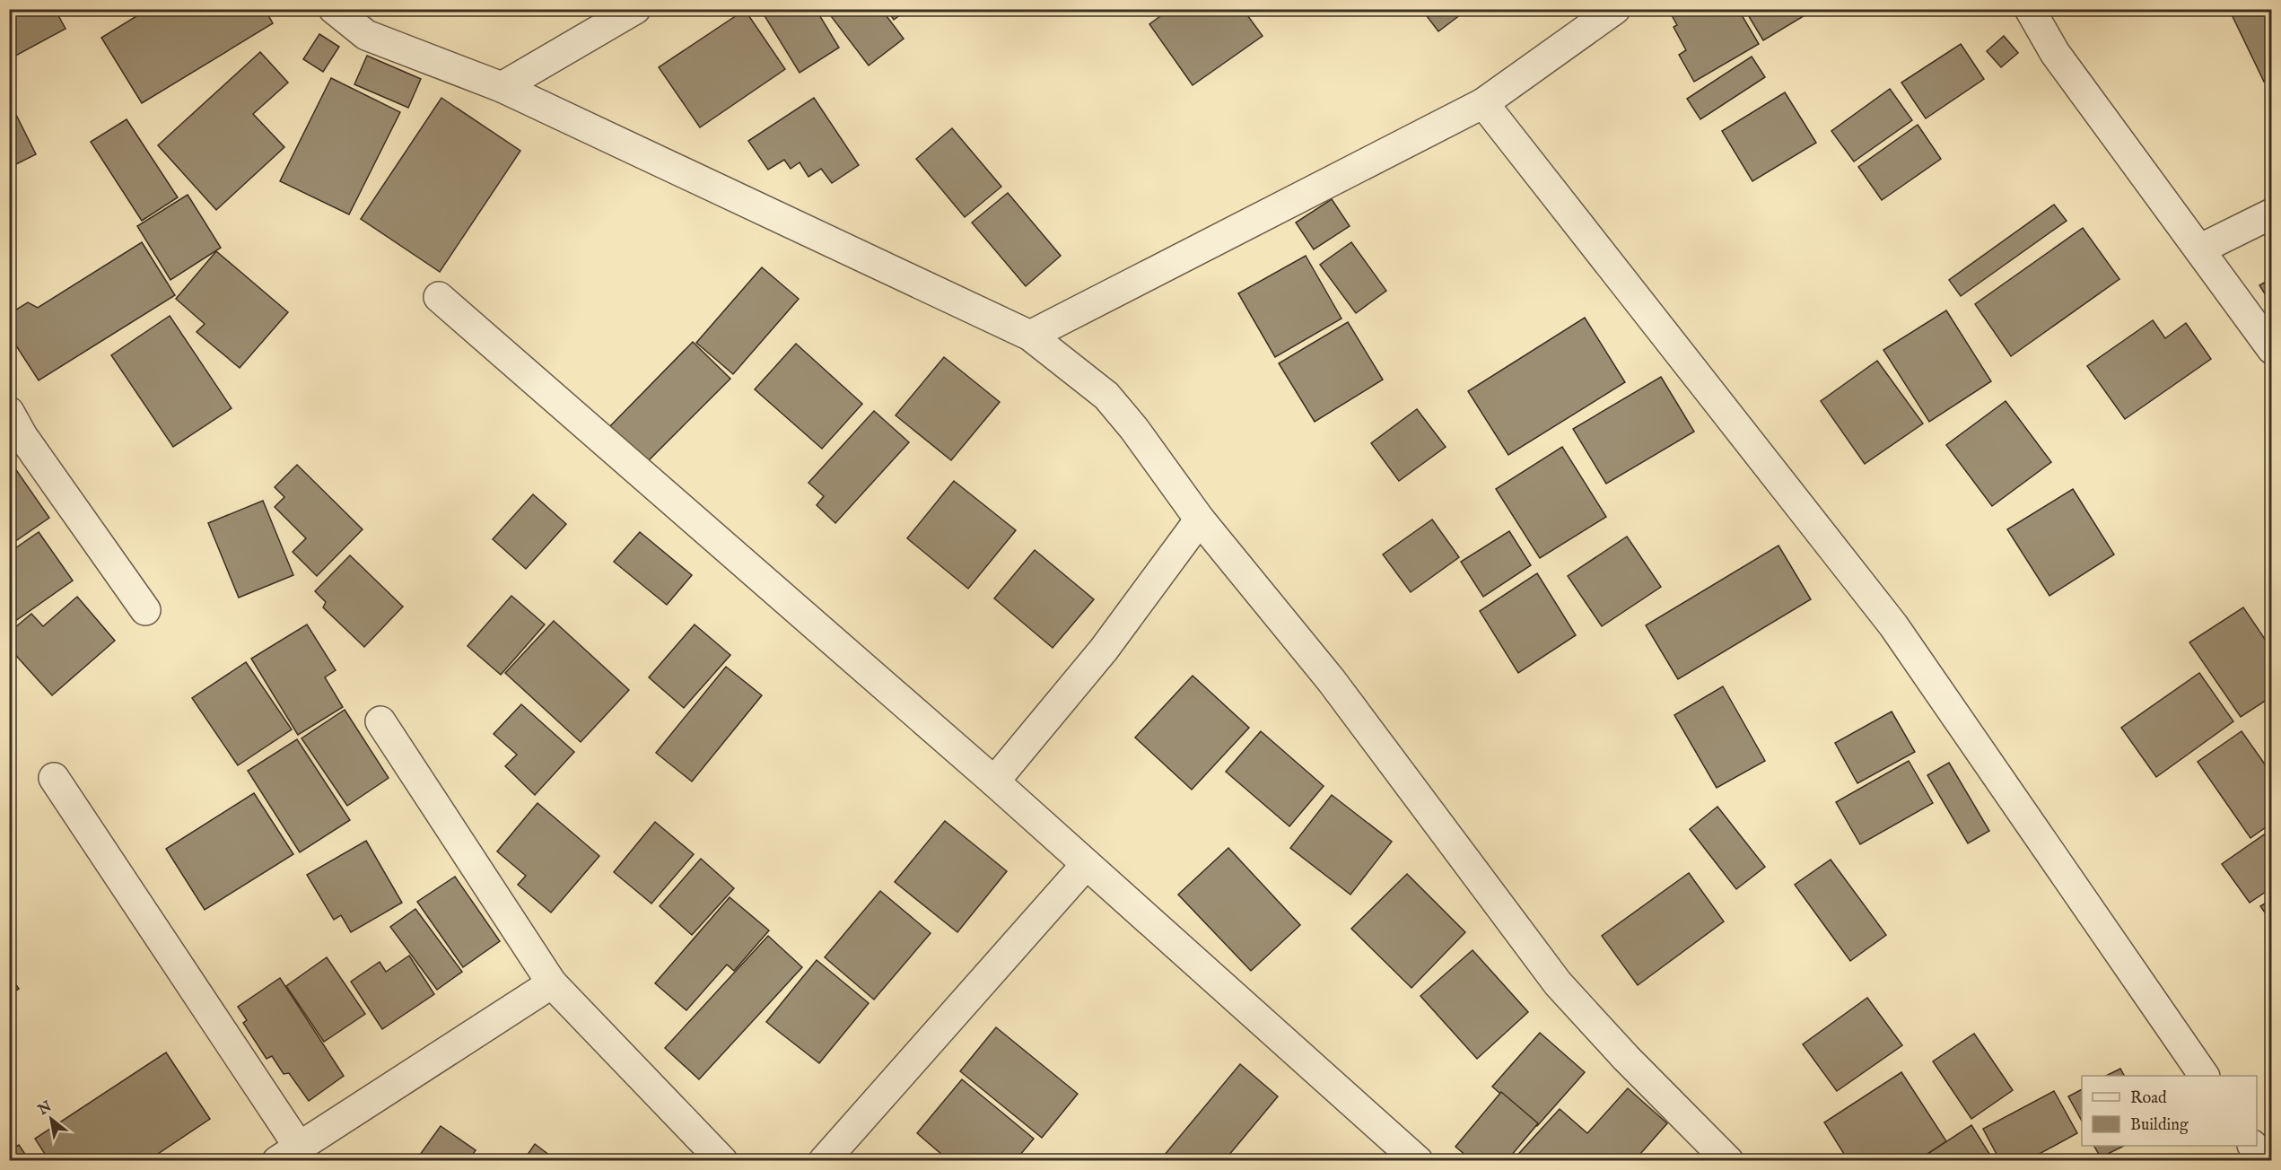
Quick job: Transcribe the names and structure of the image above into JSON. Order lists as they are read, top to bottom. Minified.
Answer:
{"legend":["Road","Building"],"north":"top left"}
